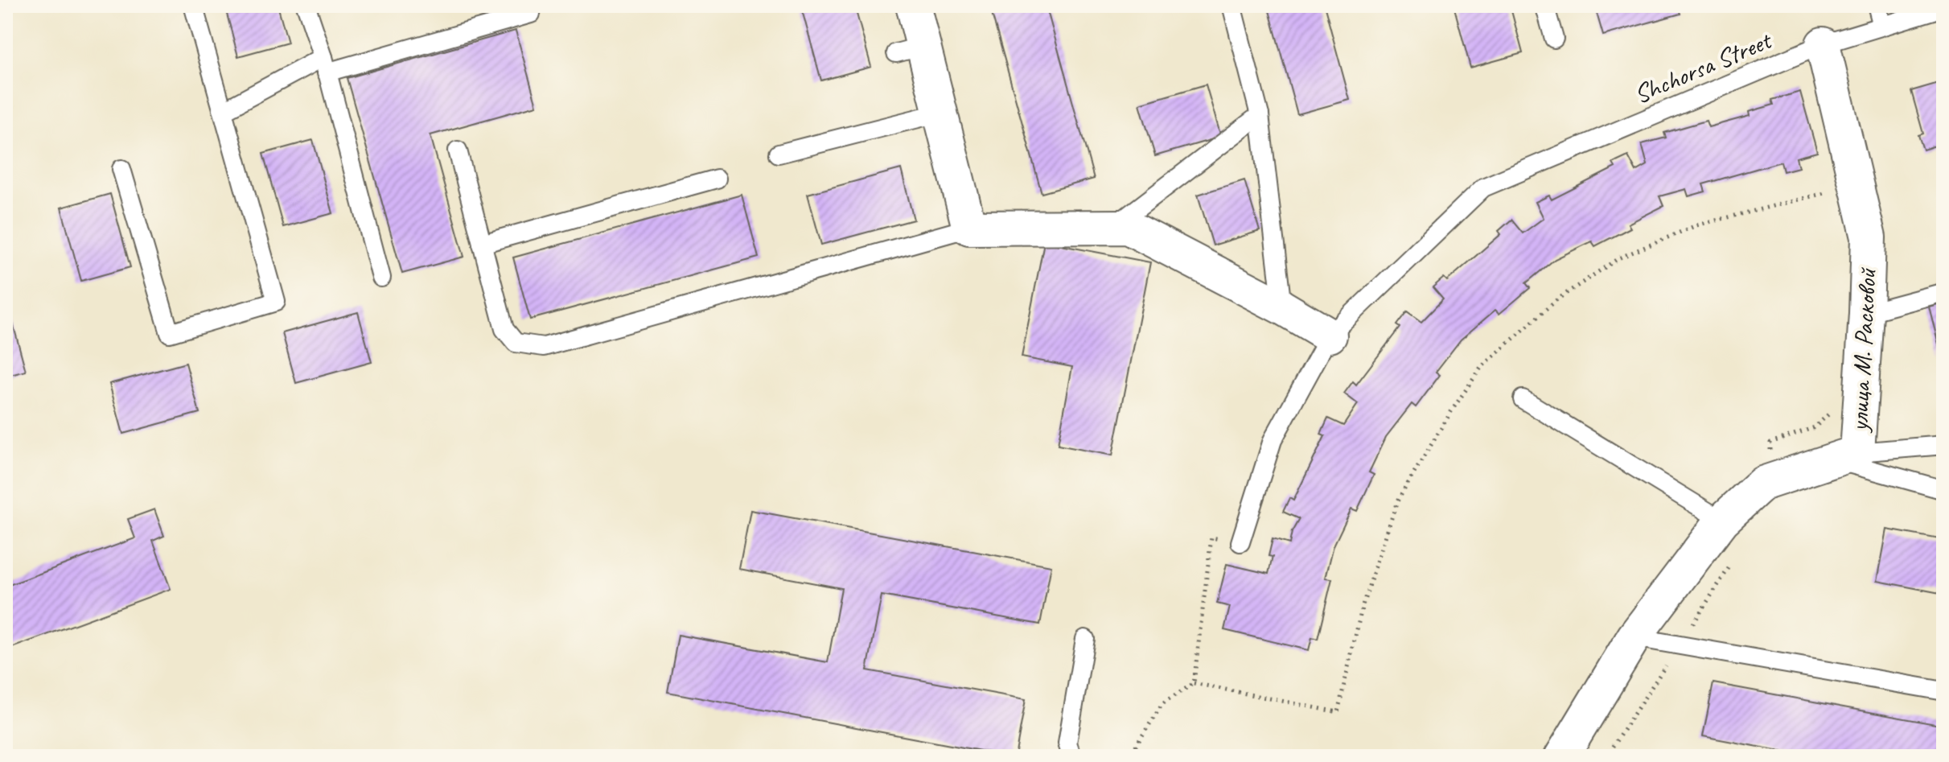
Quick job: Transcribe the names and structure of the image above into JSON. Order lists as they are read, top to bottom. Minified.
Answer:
{"streets":{"street":["улица М. Расковой"],"lane":["Shchorsa Street"]},"crossings":[["Shchorsa Street","улица М. Расковой"]]}
